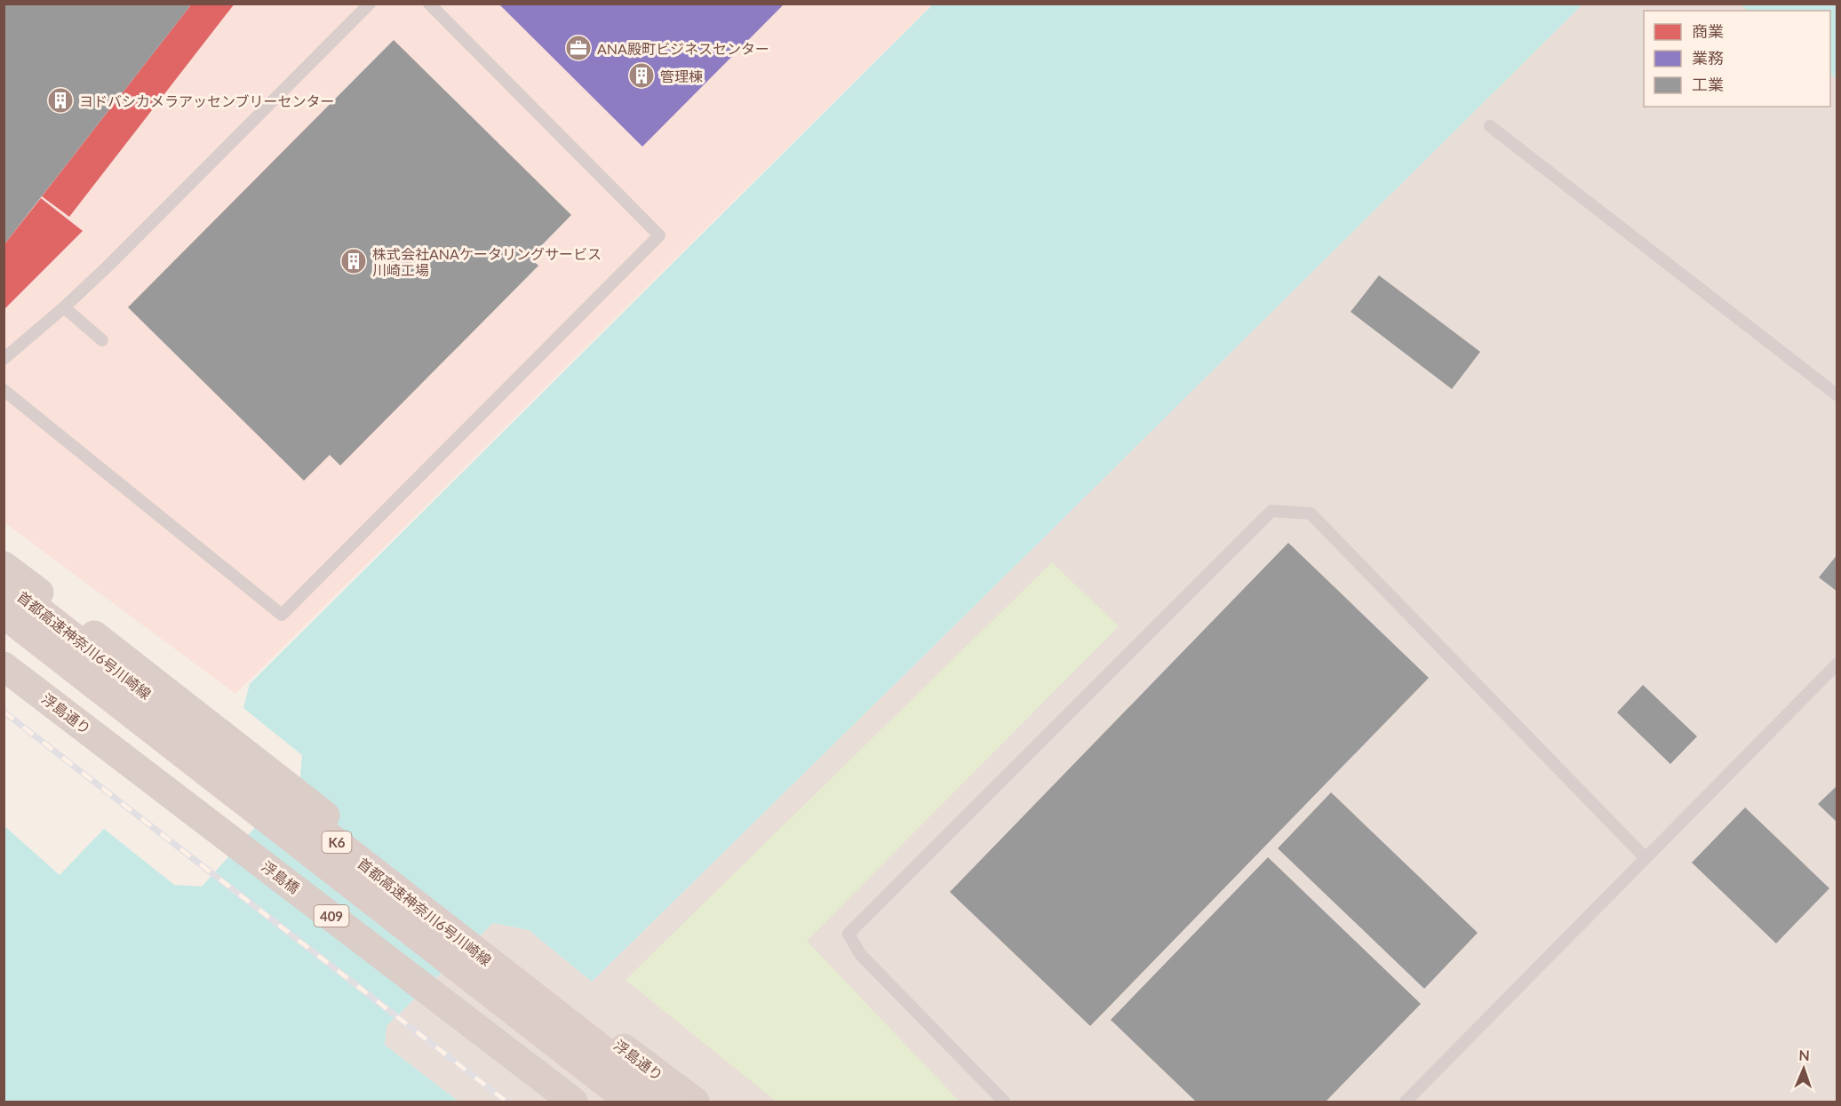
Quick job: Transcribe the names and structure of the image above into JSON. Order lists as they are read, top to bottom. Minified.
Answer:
{"streets":{"highway":["首都高速神奈川6号川崎線","浮島通り","K6","浮島橋","409"]},"crossings":[["浮島通り","浮島橋"]],"places":{"office":["ANA殿町ビジネスセンター"],"building":["管理棟","ヨドバシカメラアッセンブリーセンター","株式会社ANAケータリングサービス 川崎工場"]},"legend":["商業","業務","工業"],"north":"top"}
